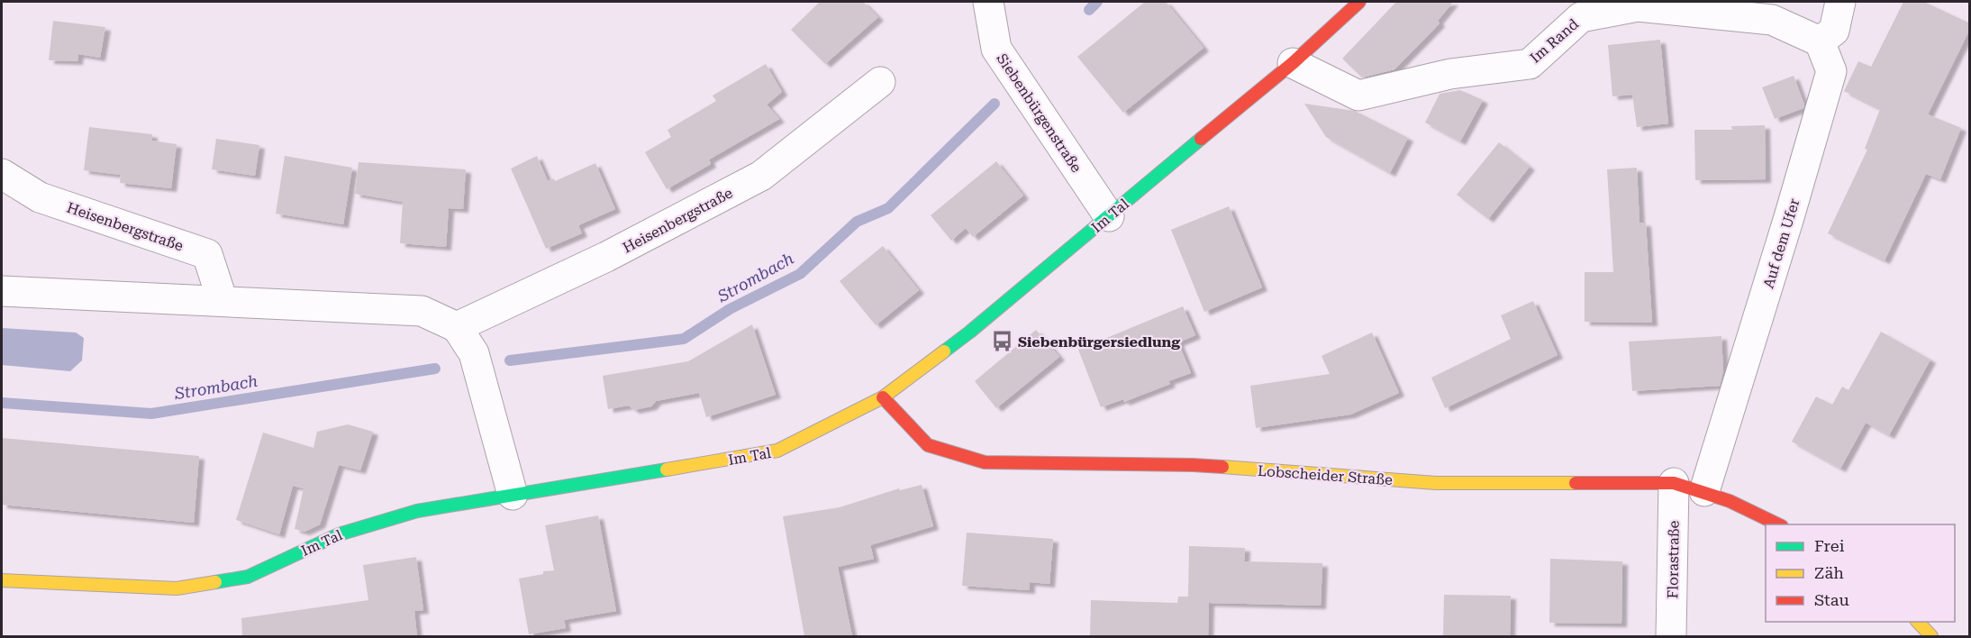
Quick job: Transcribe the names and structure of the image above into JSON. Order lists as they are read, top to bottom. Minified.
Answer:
{"streets":{"main road":["Im Tal","Lobscheider Straße"],"street":["Im Rand","Siebenbürgenstraße","Heisenbergstraße","Auf dem Ufer","Florastraße"]},"crossings":[["Im Rand","Im Tal"],["Im Rand","Auf dem Ufer"],["Siebenbürgenstraße","Im Tal"],["Im Tal","Lobscheider Straße"],["Auf dem Ufer","Lobscheider Straße"],["Lobscheider Straße","Florastraße"]],"water":["Strombach"],"places":{"bus stop":["Siebenbürgersiedlung"]},"legend":["Frei","Zäh","Stau"]}
